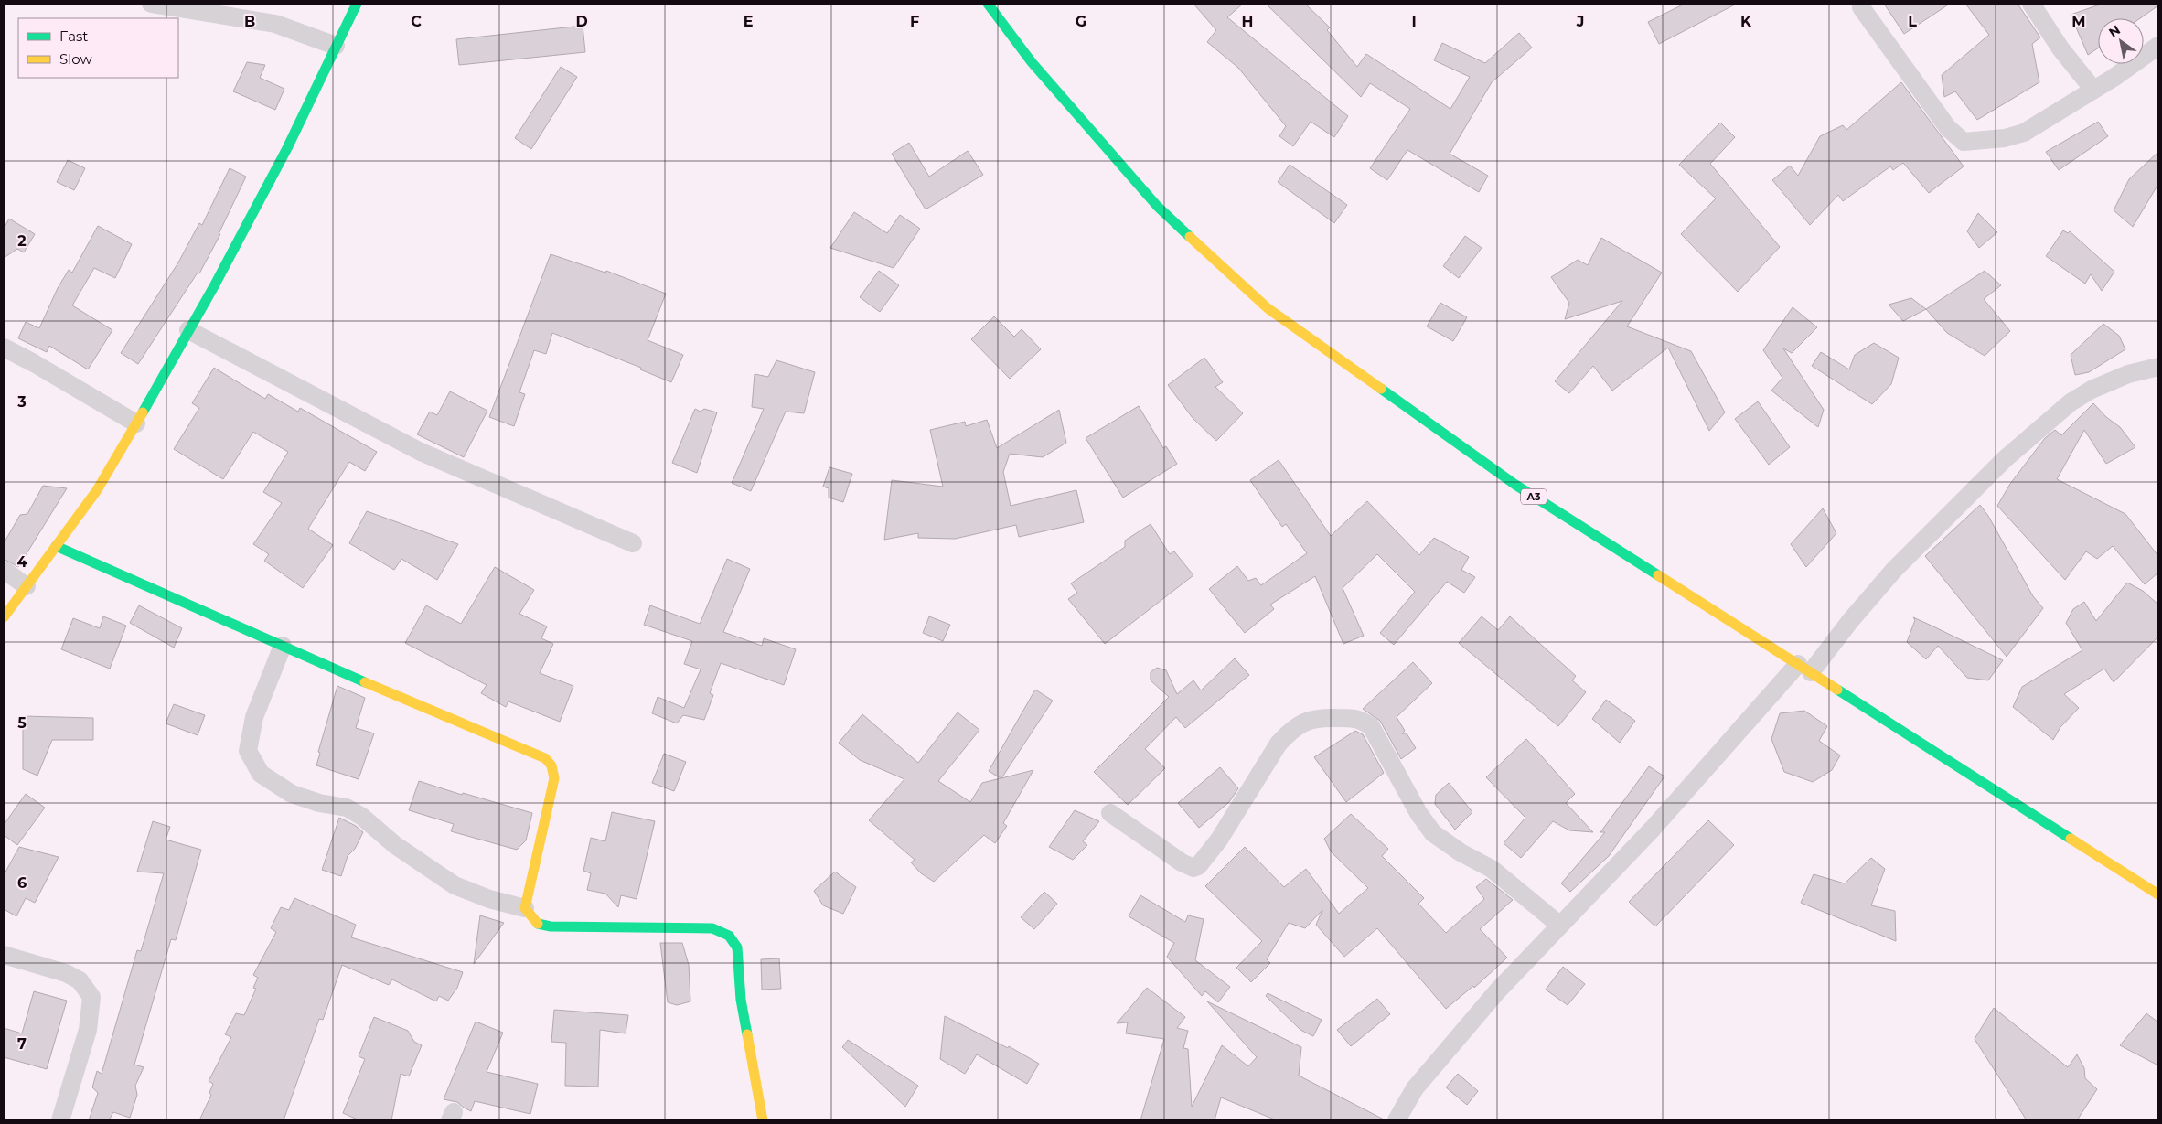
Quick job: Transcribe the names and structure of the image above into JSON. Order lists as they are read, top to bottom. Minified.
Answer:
{"streets":{"main road":["A3"]},"legend":["Fast","Slow"],"north":"top left","grid":{"columns":["B","C","D","E","F","G","H","I","J","K","L","M"],"rows":["2","3","4","5","6","7"]}}
